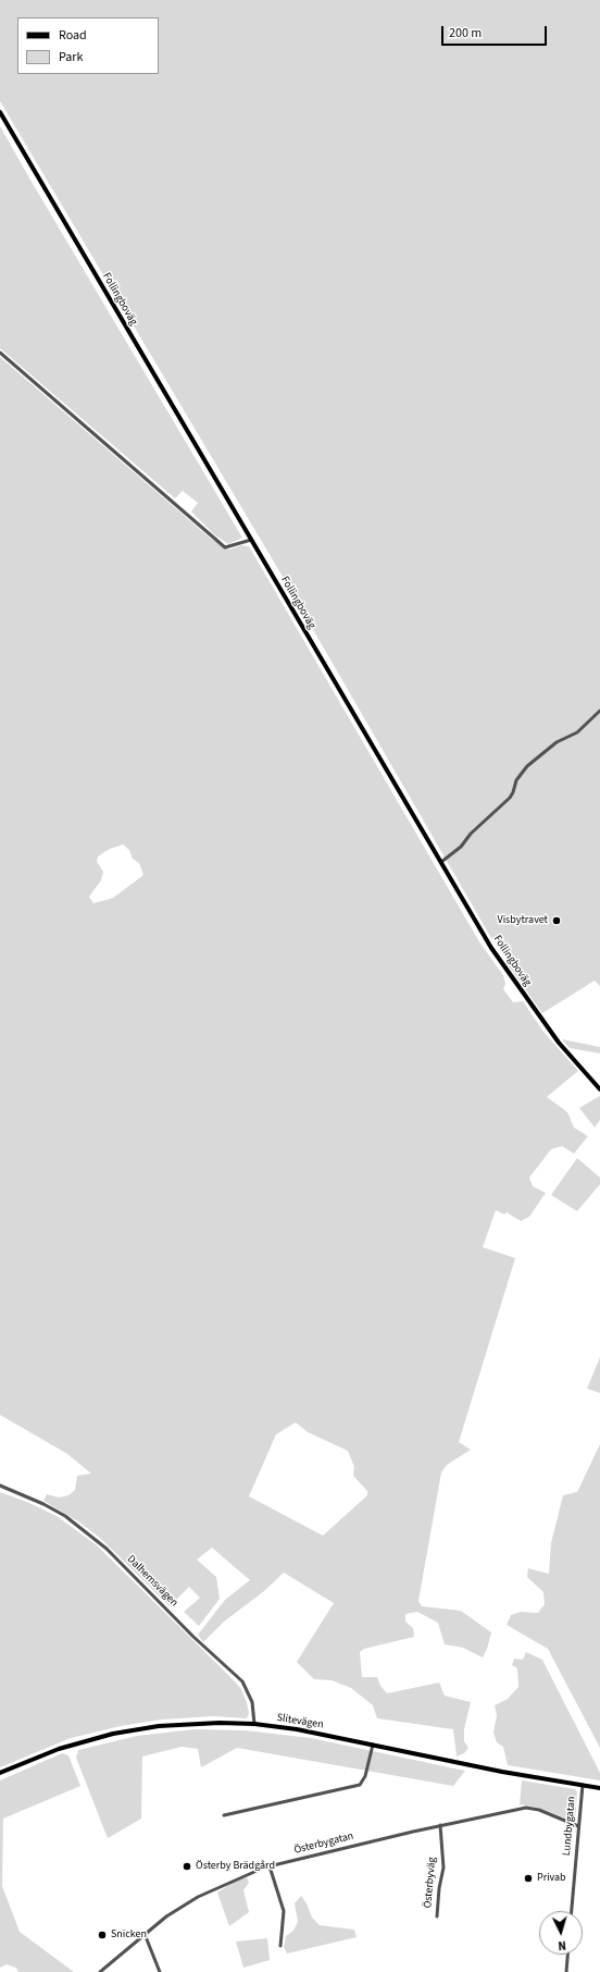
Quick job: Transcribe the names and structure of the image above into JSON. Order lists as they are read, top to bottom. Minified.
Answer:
{"streets":{"main road":["Follingboväg","Slitevägen"],"street":["Dalhemsvägen","Lundbygatan","Österbygatan","Österbyväg"]},"crossings":[["Dalhemsvägen","Slitevägen"],["Slitevägen","Lundbygatan"],["Lundbygatan","Österbygatan"],["Österbygatan","Österbyväg"]],"places":["Visbytravet","Österby Brädgård","Privab","Snicken"],"legend":["Road","Park"],"scale_bar":"200 m","north":"bottom"}
